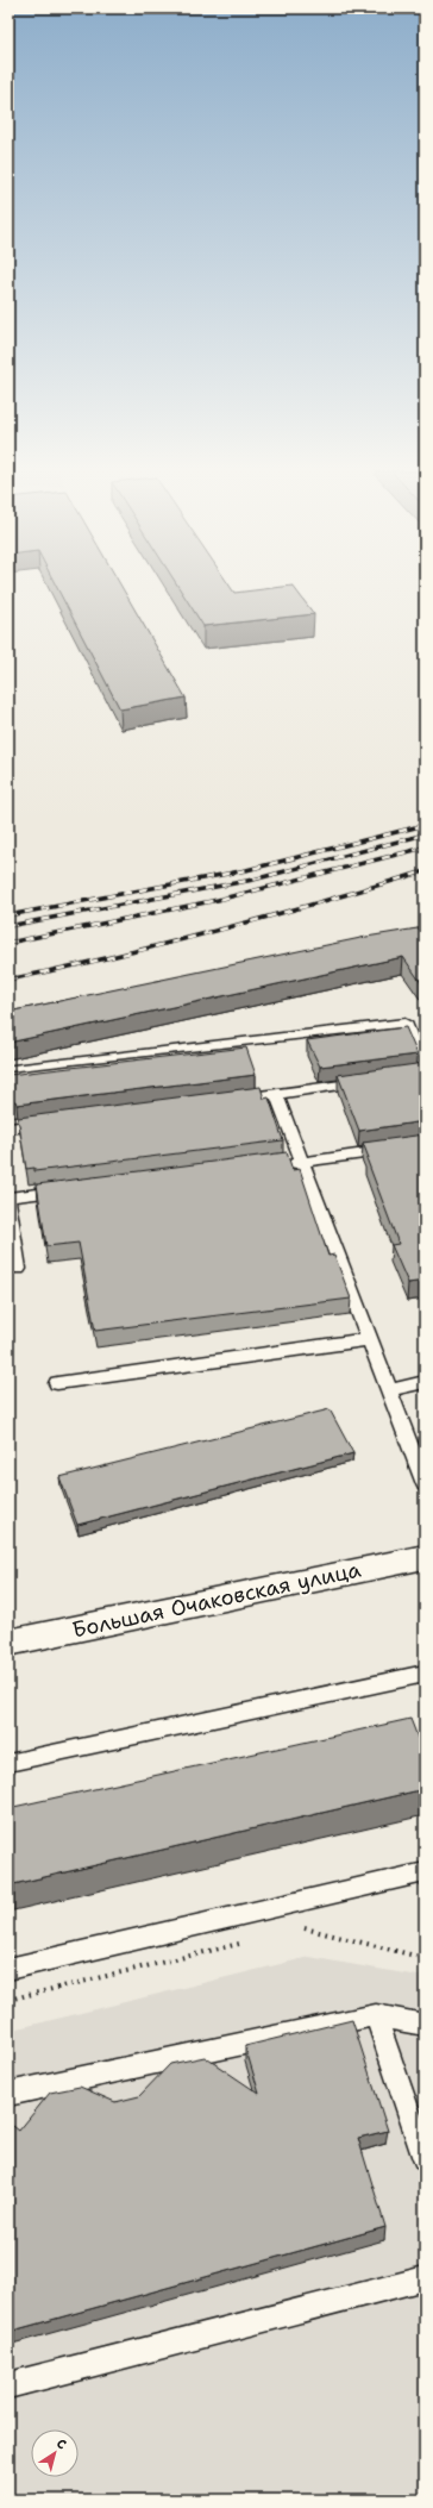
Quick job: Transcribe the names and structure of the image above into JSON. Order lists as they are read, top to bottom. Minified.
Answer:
{"streets":{"street":["Большая Очаковская улица"]},"north":"top right"}
